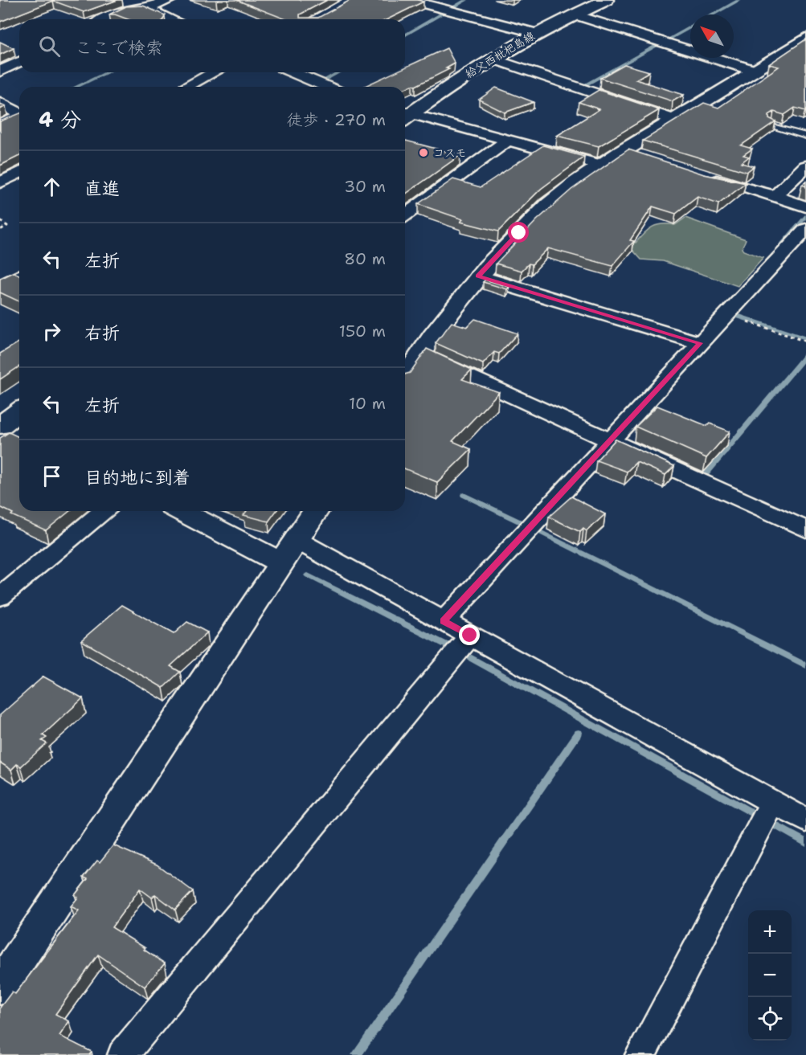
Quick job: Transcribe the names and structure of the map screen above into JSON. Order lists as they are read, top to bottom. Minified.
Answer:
{"streets":{"street":["給父西枇杷島線"]},"places":["コスモ"],"north":"top left","page":{"search":"ここで検索","heading":["4 分","徒歩 · 270 m"],"list":[["直進","30 m"],["左折","80 m"],["右折","150 m"],["左折","10 m"],"目的地に到着"],"map_buttons":["+","−"]}}
